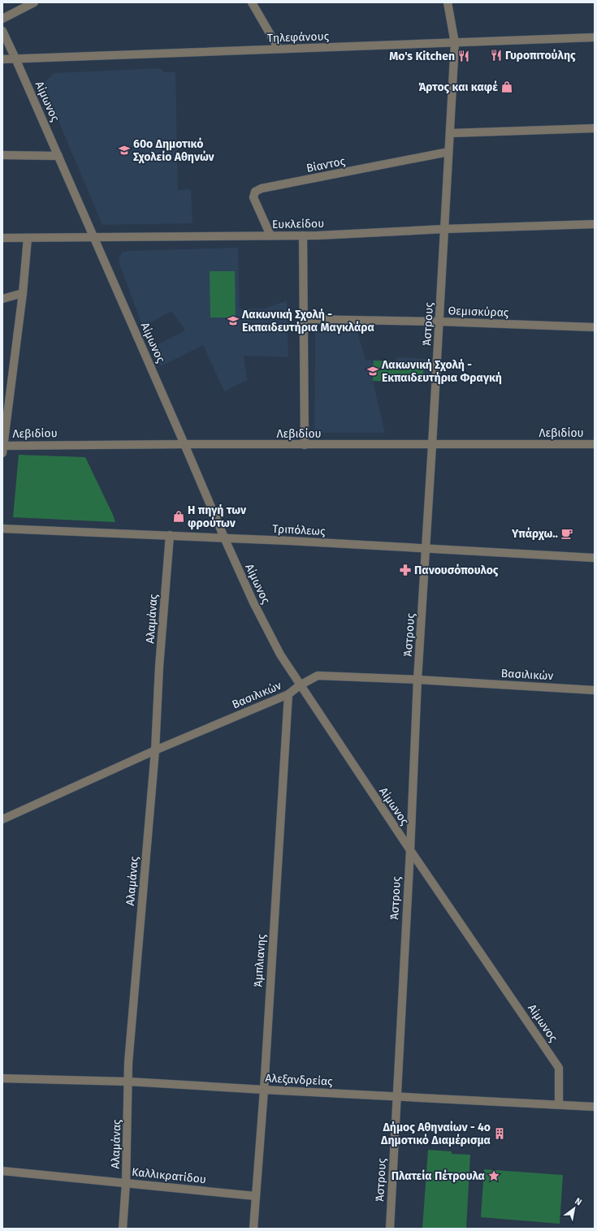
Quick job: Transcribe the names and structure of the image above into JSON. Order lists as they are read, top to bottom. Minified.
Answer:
{"streets":{"street":["Τηλεφάνους","Αίμωνος","Βίαντος","Ευκλείδου","Θεμισκύρας","Άστρους","Λεβιδίου","Τριπόλεως","Αλαμάνας","Βασιλικών","Άμπλιανης","Αλεξανδρείας","Καλλικρατίδου"]},"crossings":[["Τηλεφάνους","Αίμωνος"],["Τηλεφάνους","Άστρους"],["Αίμωνος","Ευκλείδου"],["Αίμωνος","Άστρους"],["Αίμωνος","Λεβιδίου"],["Αίμωνος","Τριπόλεως"],["Αίμωνος","Βασιλικών"],["Αίμωνος","Αλεξανδρείας"],["Βίαντος","Ευκλείδου"],["Βίαντος","Άστρους"],["Ευκλείδου","Άστρους"],["Θεμισκύρας","Άστρους"],["Άστρους","Λεβιδίου"],["Άστρους","Τριπόλεως"],["Άστρους","Βασιλικών"],["Άστρους","Αλεξανδρείας"],["Τριπόλεως","Αλαμάνας"],["Αλαμάνας","Βασιλικών"],["Αλαμάνας","Αλεξανδρείας"],["Αλαμάνας","Καλλικρατίδου"],["Βασιλικών","Άμπλιανης"],["Άμπλιανης","Αλεξανδρείας"],["Άμπλιανης","Καλλικρατίδου"]],"places":{"restaurant":["Γυροπιτούλης","Mo's Kitchen"],"shop":["Άρτος και καφέ","Η πηγή των φρούτων"],"school or university":["60ο Δημοτικό Σχολείο Αθηνών","Λακωνική Σχολή - Εκπαιδευτήρια Μαγκλάρα","Λακωνική Σχολή - Εκπαιδευτήρια Φραγκή"],"cafe":["Υπάρχω.."],"pharmacy":["Πανουσόπουλος"],"building":["Δήμος Αθηναίων - 4ο Δημοτικό Διαμέρισμα"],"place":["Πλατεία Πέτρουλα"]},"north":"top right"}
